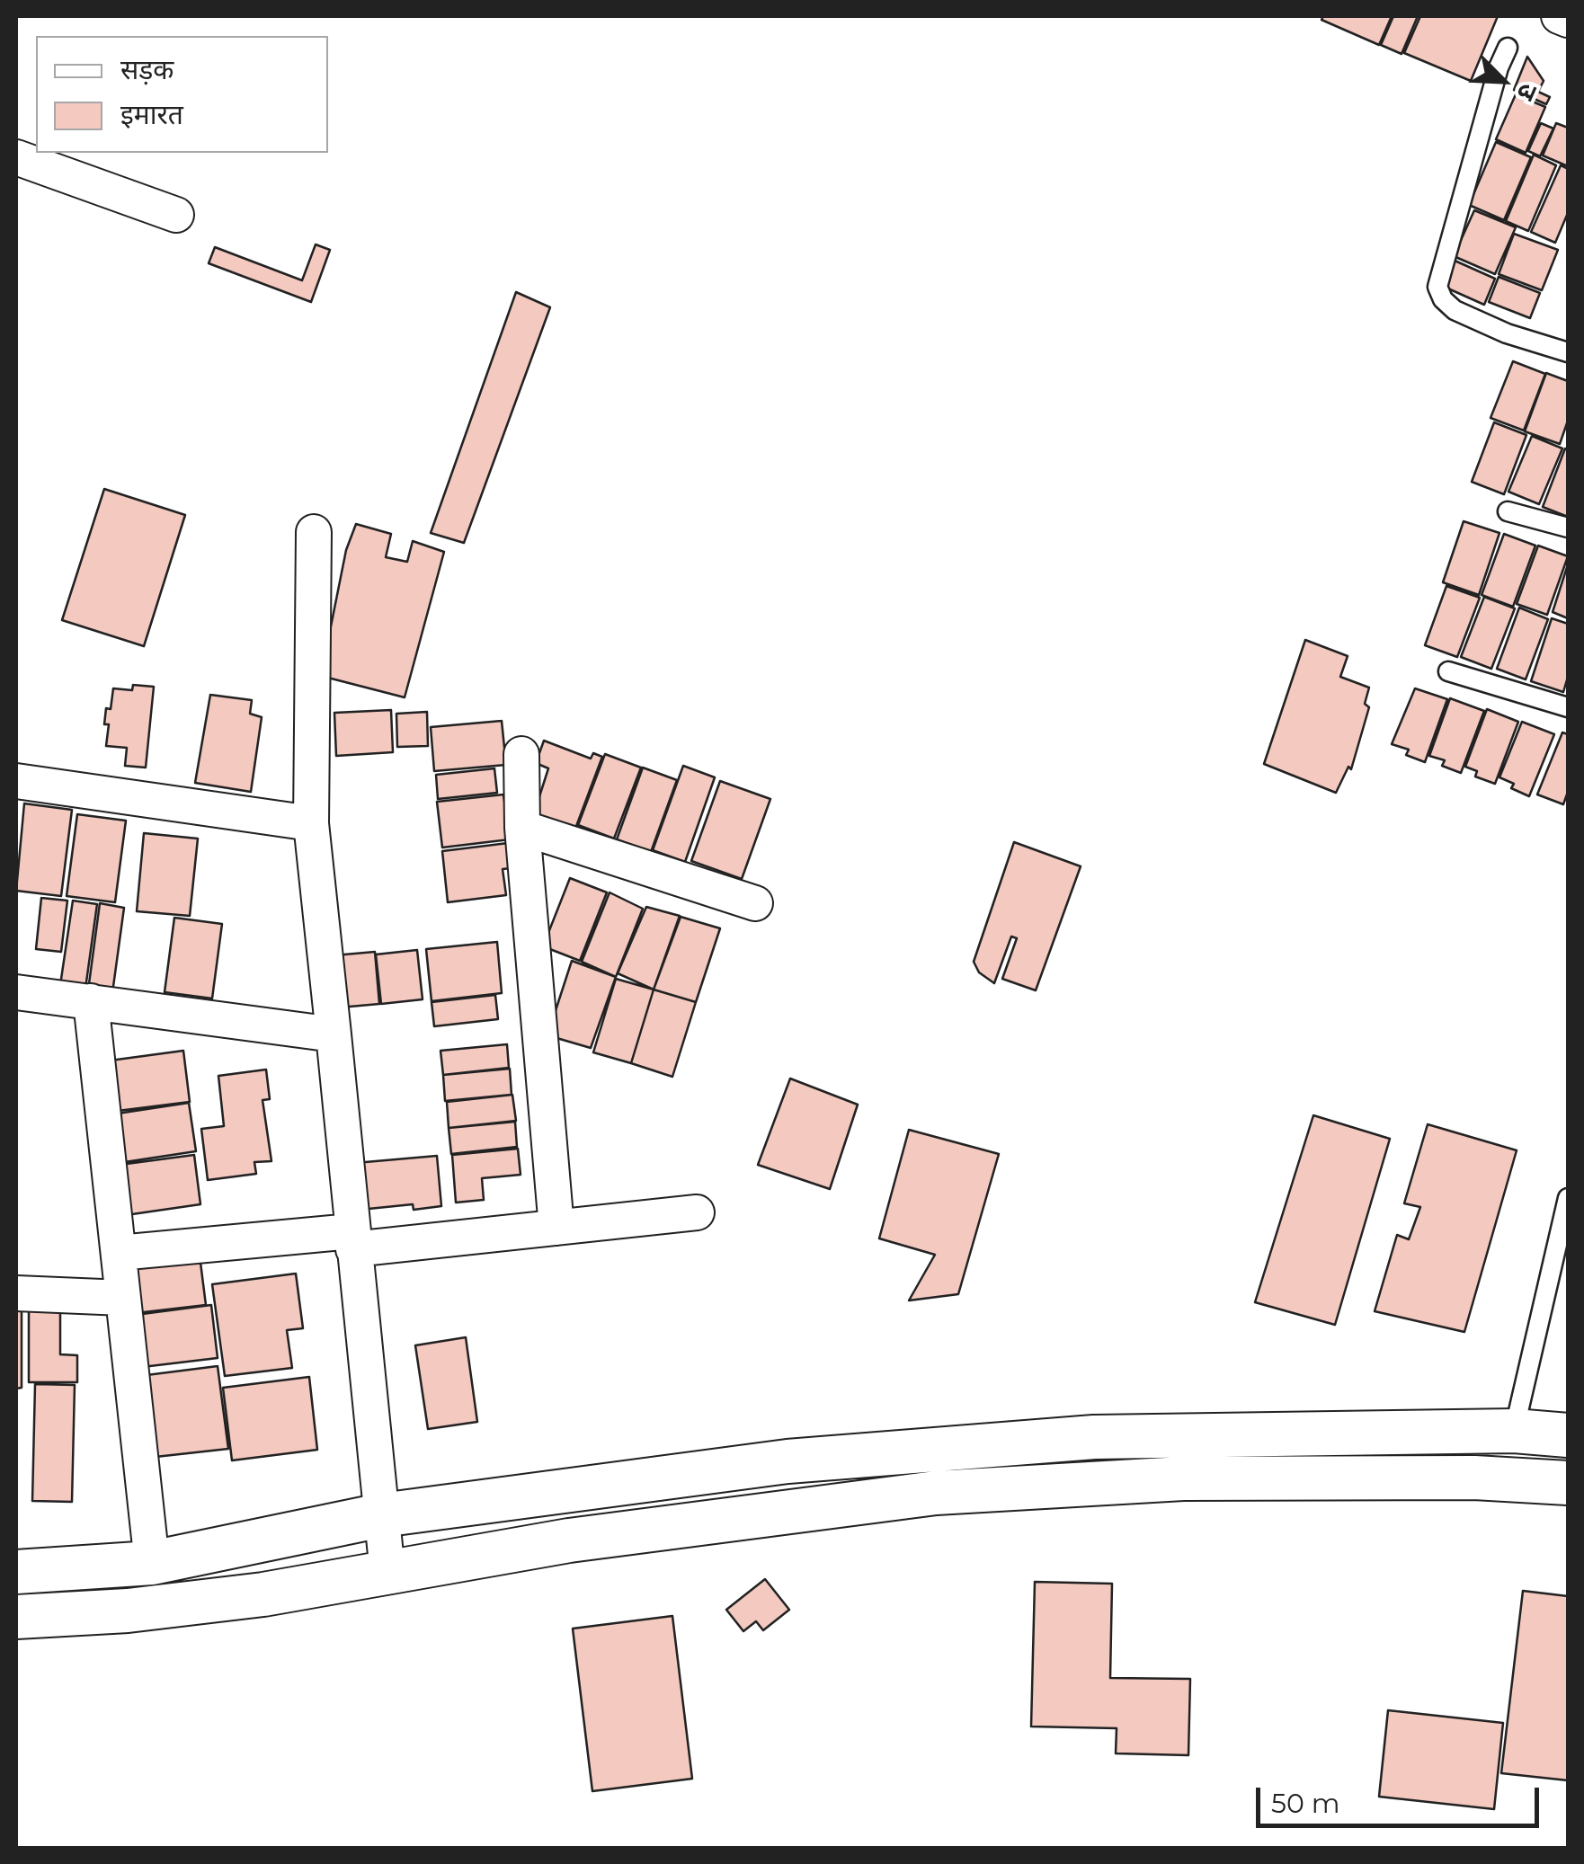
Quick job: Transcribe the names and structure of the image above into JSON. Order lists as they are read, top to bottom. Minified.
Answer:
{"legend":["सड़क","इमारत"],"scale_bar":"50 m","north":"bottom right"}
